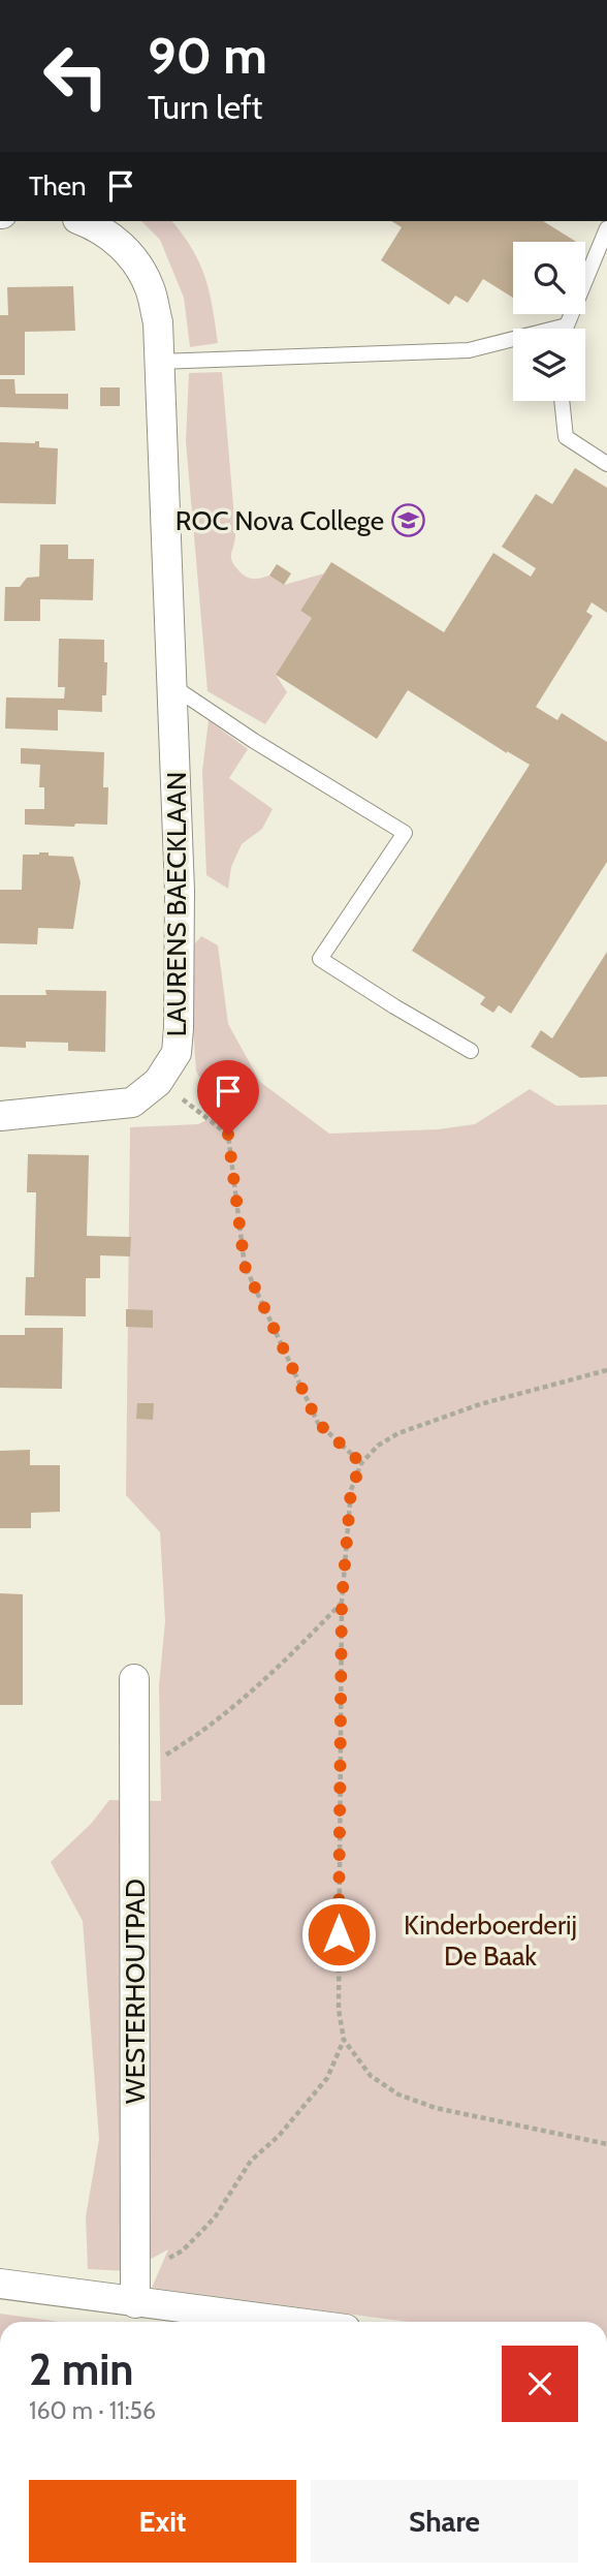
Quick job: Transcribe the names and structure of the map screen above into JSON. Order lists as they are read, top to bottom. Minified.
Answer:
{"streets":{"street":["LAURENS BAECKLAAN","WESTERHOUTPAD"]},"parks":["Kinderboerderij De Baak"],"places":{"school or university":["ROC Nova College"]},"page":{"turn":["90 m","Turn left"],"then":"Then","heading":["2 min","160 m · 11:56"],"buttons":["Exit","Share"]}}
